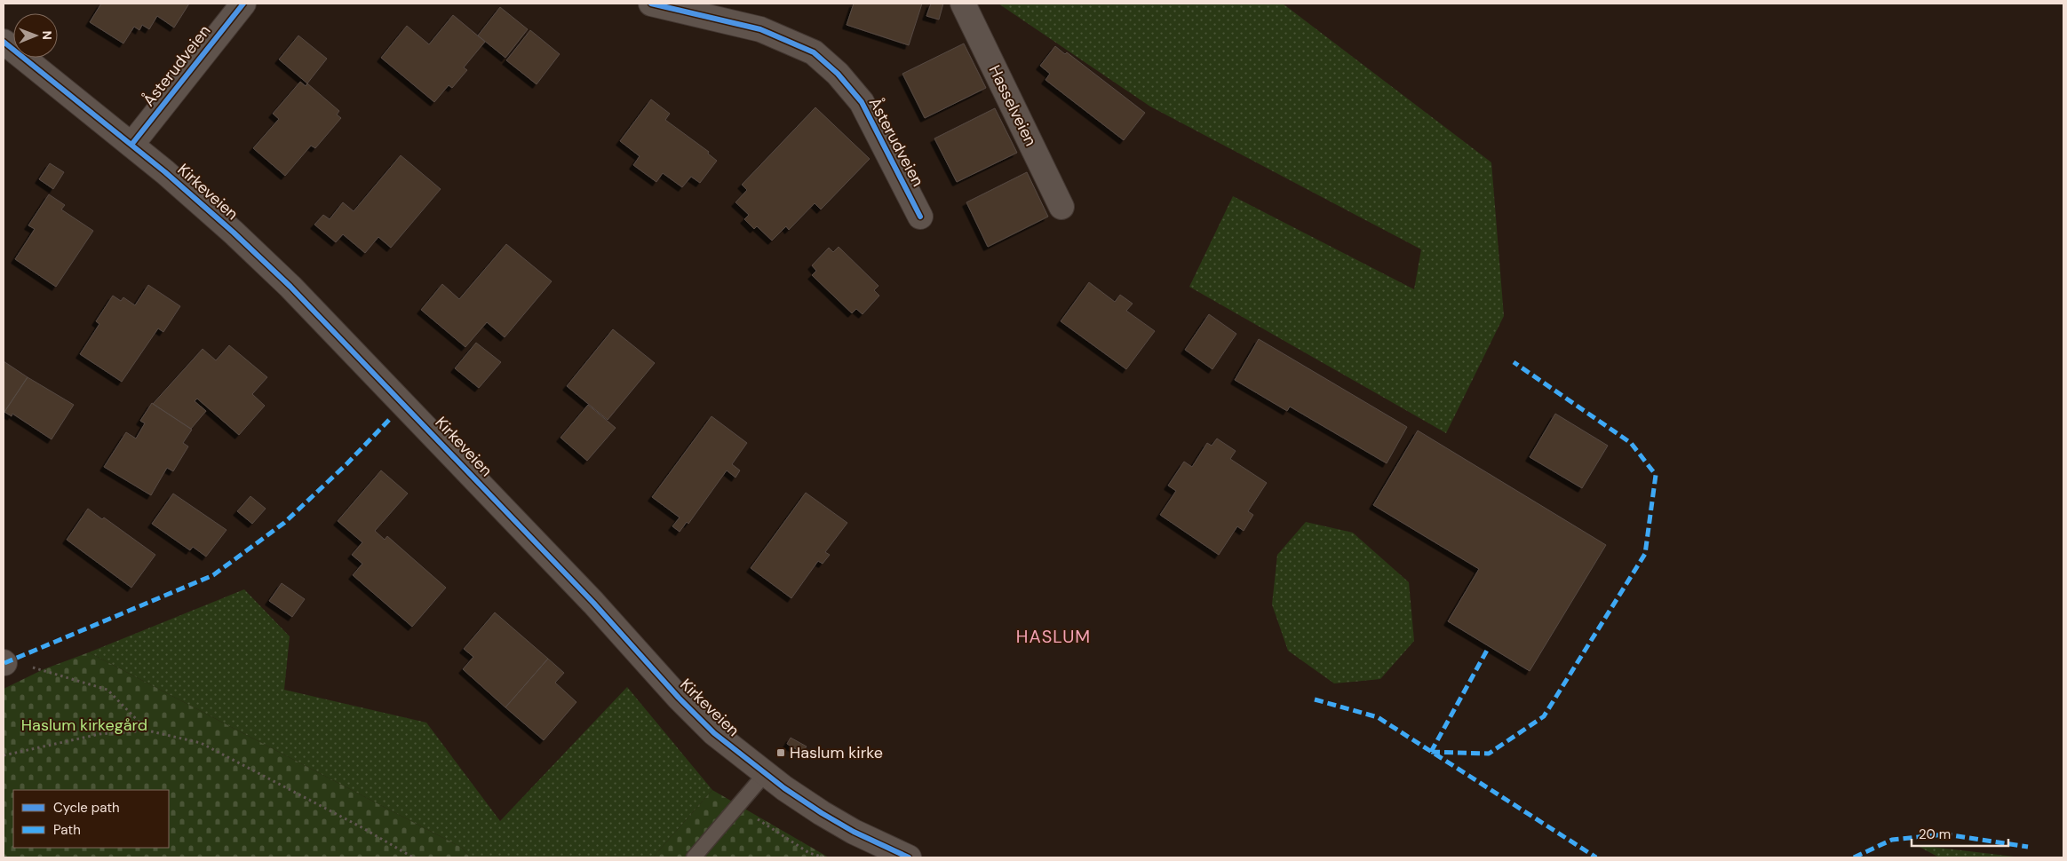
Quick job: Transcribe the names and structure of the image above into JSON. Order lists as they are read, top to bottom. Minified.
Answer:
{"streets":{"main road":["Åsterudveien","Hasselveien","Kirkeveien"]},"crossings":[["Åsterudveien","Kirkeveien"]],"districts":["HASLUM"],"parks":["Haslum kirkegård"],"places":{"transit":["Haslum kirke"]},"legend":["Cycle path","Path"],"scale_bar":"20 m","north":"right"}
